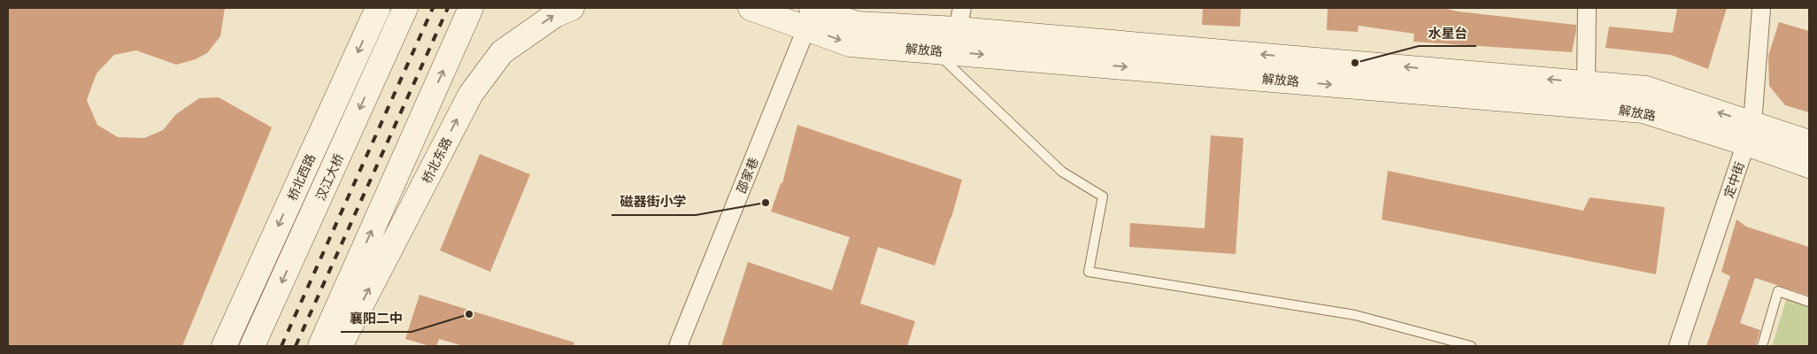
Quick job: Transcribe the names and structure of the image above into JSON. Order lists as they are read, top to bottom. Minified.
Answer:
{"streets":{"main road":["解放路","桥北东路","桥北西路","汉江大桥"],"street":["邵家巷","定中街"]},"crossings":[["解放路","邵家巷"],["解放路","定中街"]],"places":["水星台","磁器街小学","襄阳二中"]}
